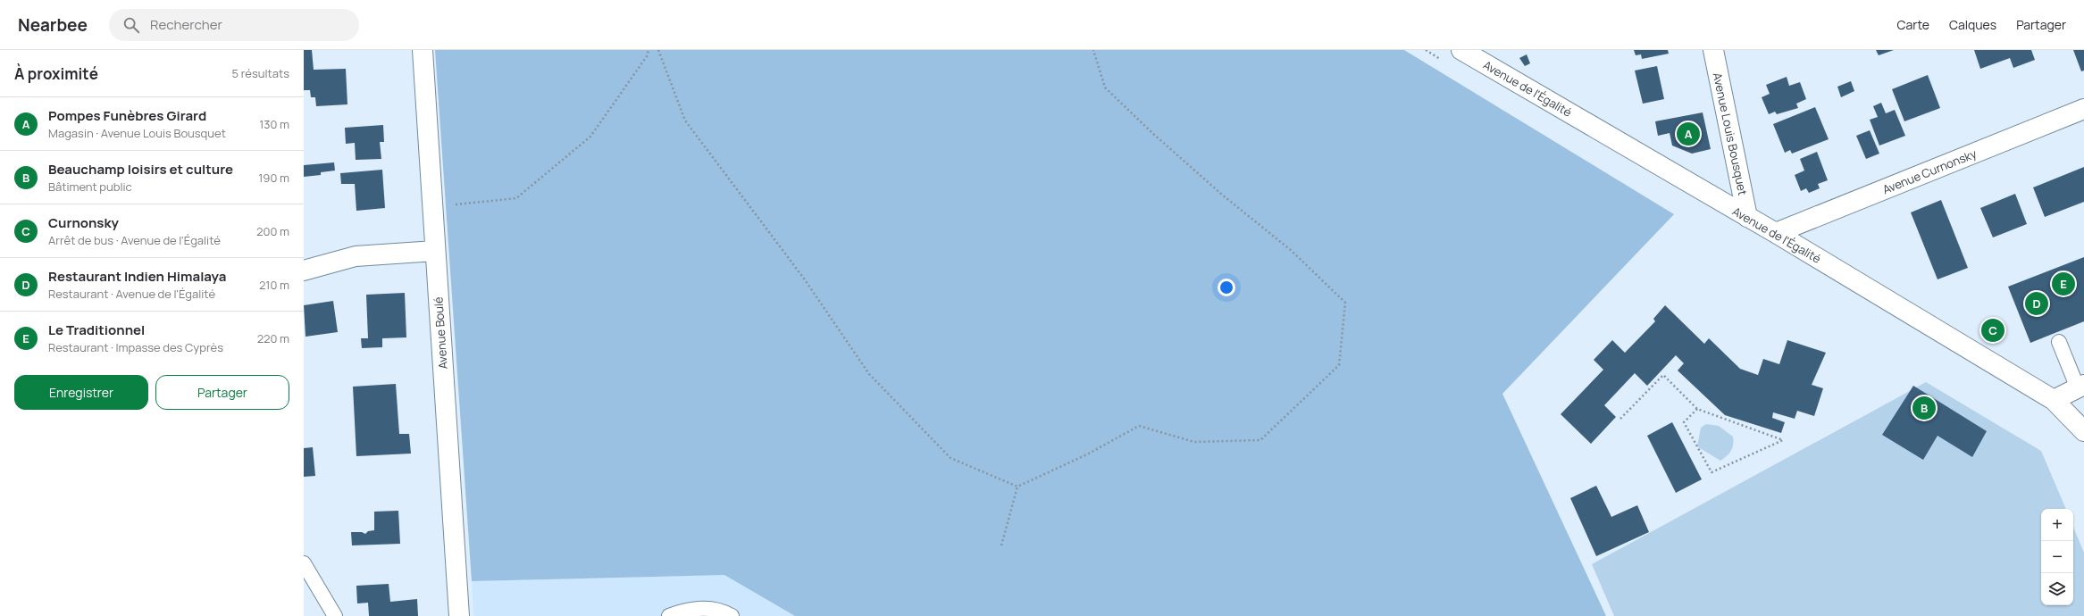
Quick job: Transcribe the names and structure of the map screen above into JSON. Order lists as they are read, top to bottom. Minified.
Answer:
{"streets":{"street":["Avenue de l'Égalité","Avenue Louis Bousquet","Avenue Curnonsky","Avenue Boulé"]},"crossings":[["Avenue de l'Égalité","Avenue Louis Bousquet"],["Avenue de l'Égalité","Avenue Curnonsky"]],"page":{"header":"Nearbee","search":"Rechercher","nav":["Carte","Calques","Partager"],"heading":["À proximité","5 résultats"],"list":[{"mark":"A","name":"Pompes Funèbres Girard","note":"Magasin · Avenue Louis Bousquet","value":"130 m"},{"mark":"B","name":"Beauchamp loisirs et culture","note":"Bâtiment public","value":"190 m"},{"mark":"C","name":"Curnonsky","note":"Arrêt de bus · Avenue de l'Égalité","value":"200 m"},{"mark":"D","name":"Restaurant Indien Himalaya","note":"Restaurant · Avenue de l'Égalité","value":"210 m"},{"mark":"E","name":"Le Traditionnel","note":"Restaurant · Impasse des Cyprès","value":"220 m"}],"pins":["A","E","D","C","B"],"buttons":["Enregistrer","Partager"],"map_buttons":["+","−"]}}
